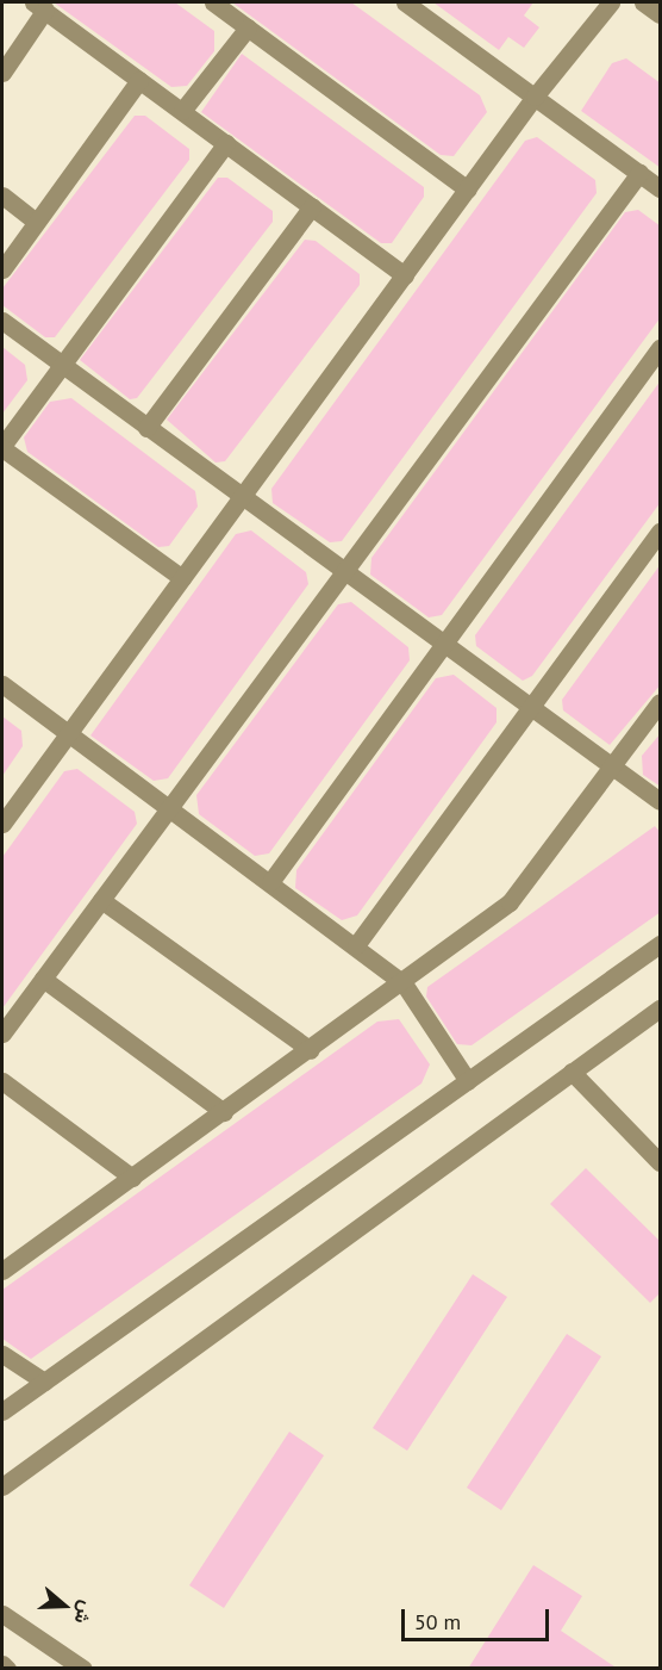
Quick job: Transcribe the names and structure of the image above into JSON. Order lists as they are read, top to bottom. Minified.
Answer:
{"scale_bar":"50 m","north":"right"}
